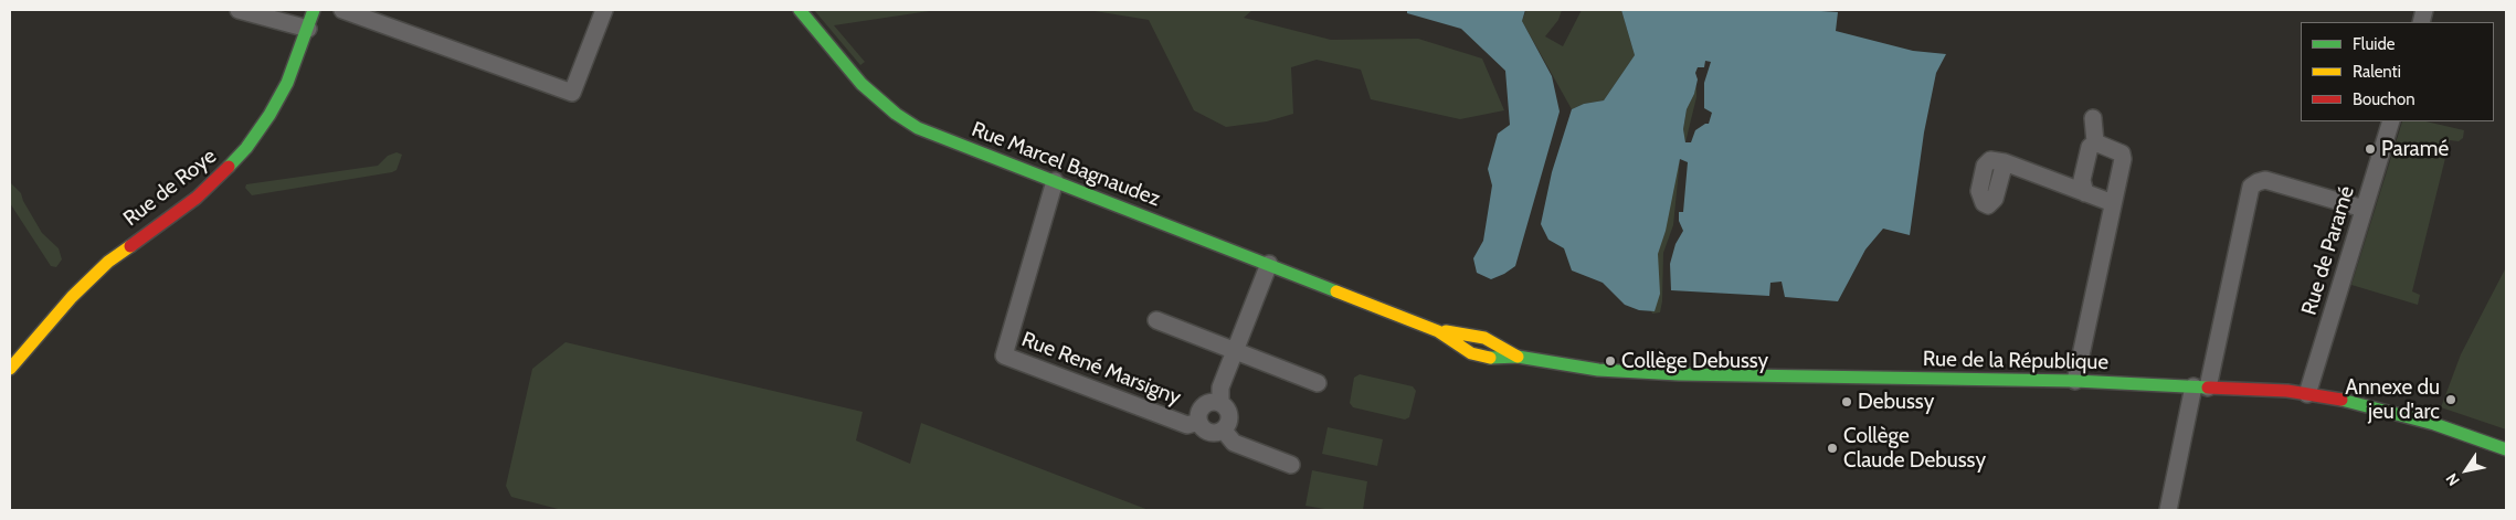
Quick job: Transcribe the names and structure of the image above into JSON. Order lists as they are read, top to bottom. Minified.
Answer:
{"streets":{"street":["Rue Marcel Bagnaudez","Rue de Roye","Rue de Paramé","Rue de la République","Rue René Marsigny"]},"crossings":[["Rue Marcel Bagnaudez","Rue de la République"],["Rue Marcel Bagnaudez","Rue René Marsigny"],["Rue de Paramé","Rue de la République"]],"places":["Paramé","Collège Debussy","Annexe du jeu d'arc","Debussy","Collège Claude Debussy"],"legend":["Fluide","Ralenti","Bouchon"],"north":"bottom left"}
